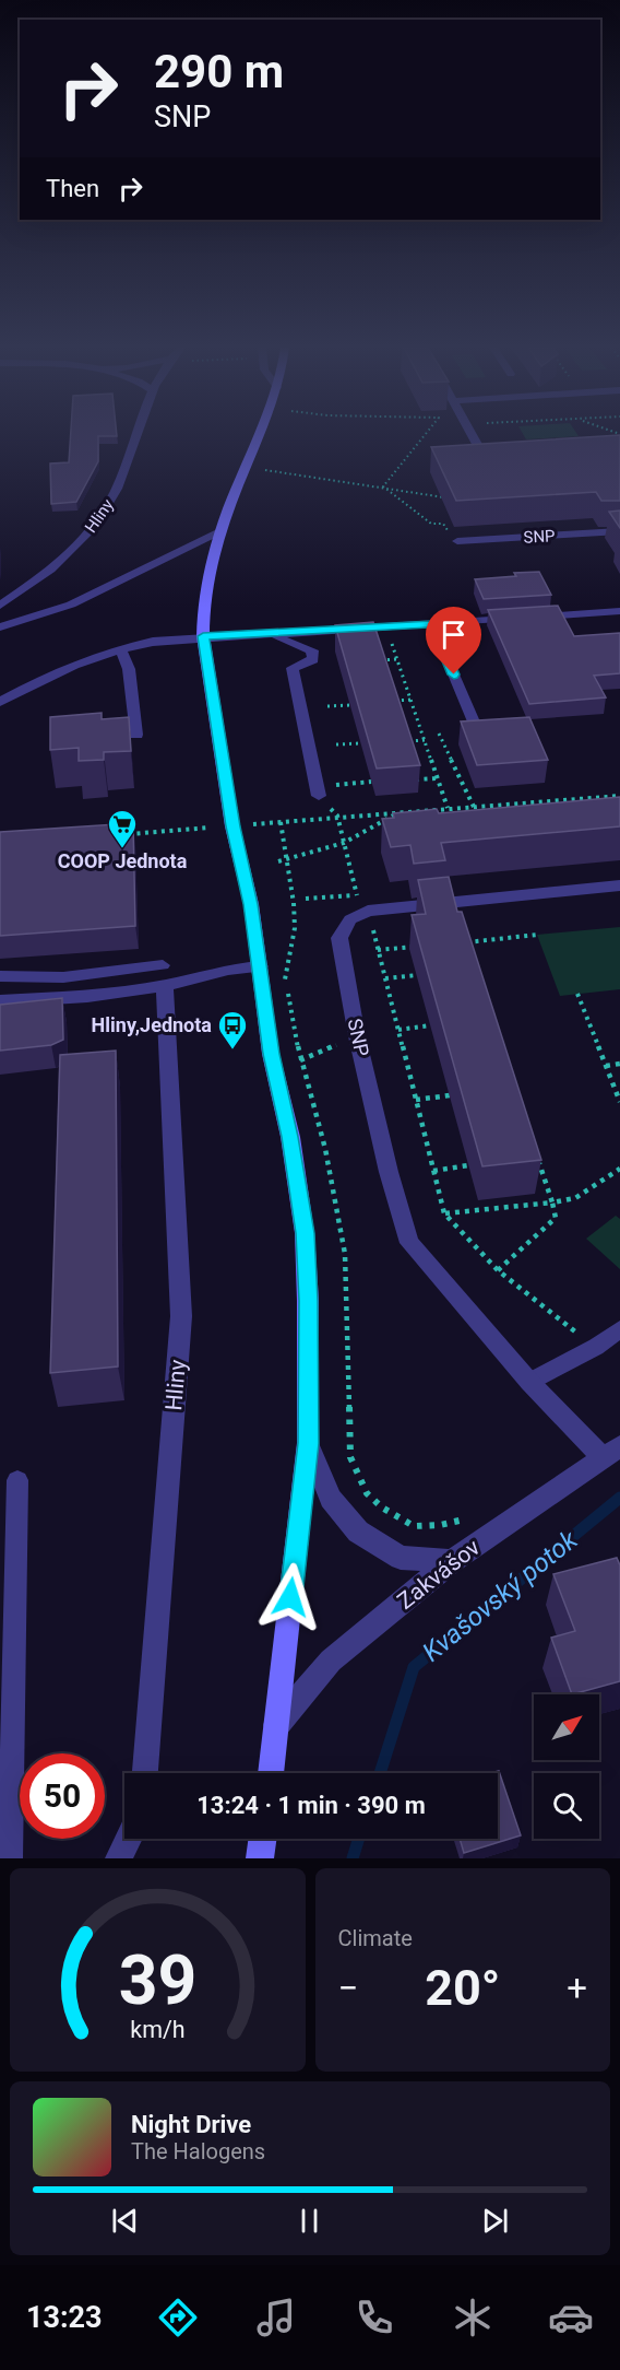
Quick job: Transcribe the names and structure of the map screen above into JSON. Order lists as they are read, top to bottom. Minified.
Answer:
{"streets":{"street":["Hliny","SNP","Zakvášov"]},"crossings":[["SNP","Zakvášov"]],"water":["Kvašovský potok"],"places":{"supermarket":["COOP Jednota"],"bus stop":["Hliny,Jednota"]},"north":"top right","page":{"turn":["290 m","SNP"],"then":"Then","limit":"50","trip":"13:24 · 1 min · 390 m","tile":"Climate","heat":["−","20°","+"],"song":["Night Drive","The Halogens"],"tabs":"13:23","gauge":["39","km/h"]}}
